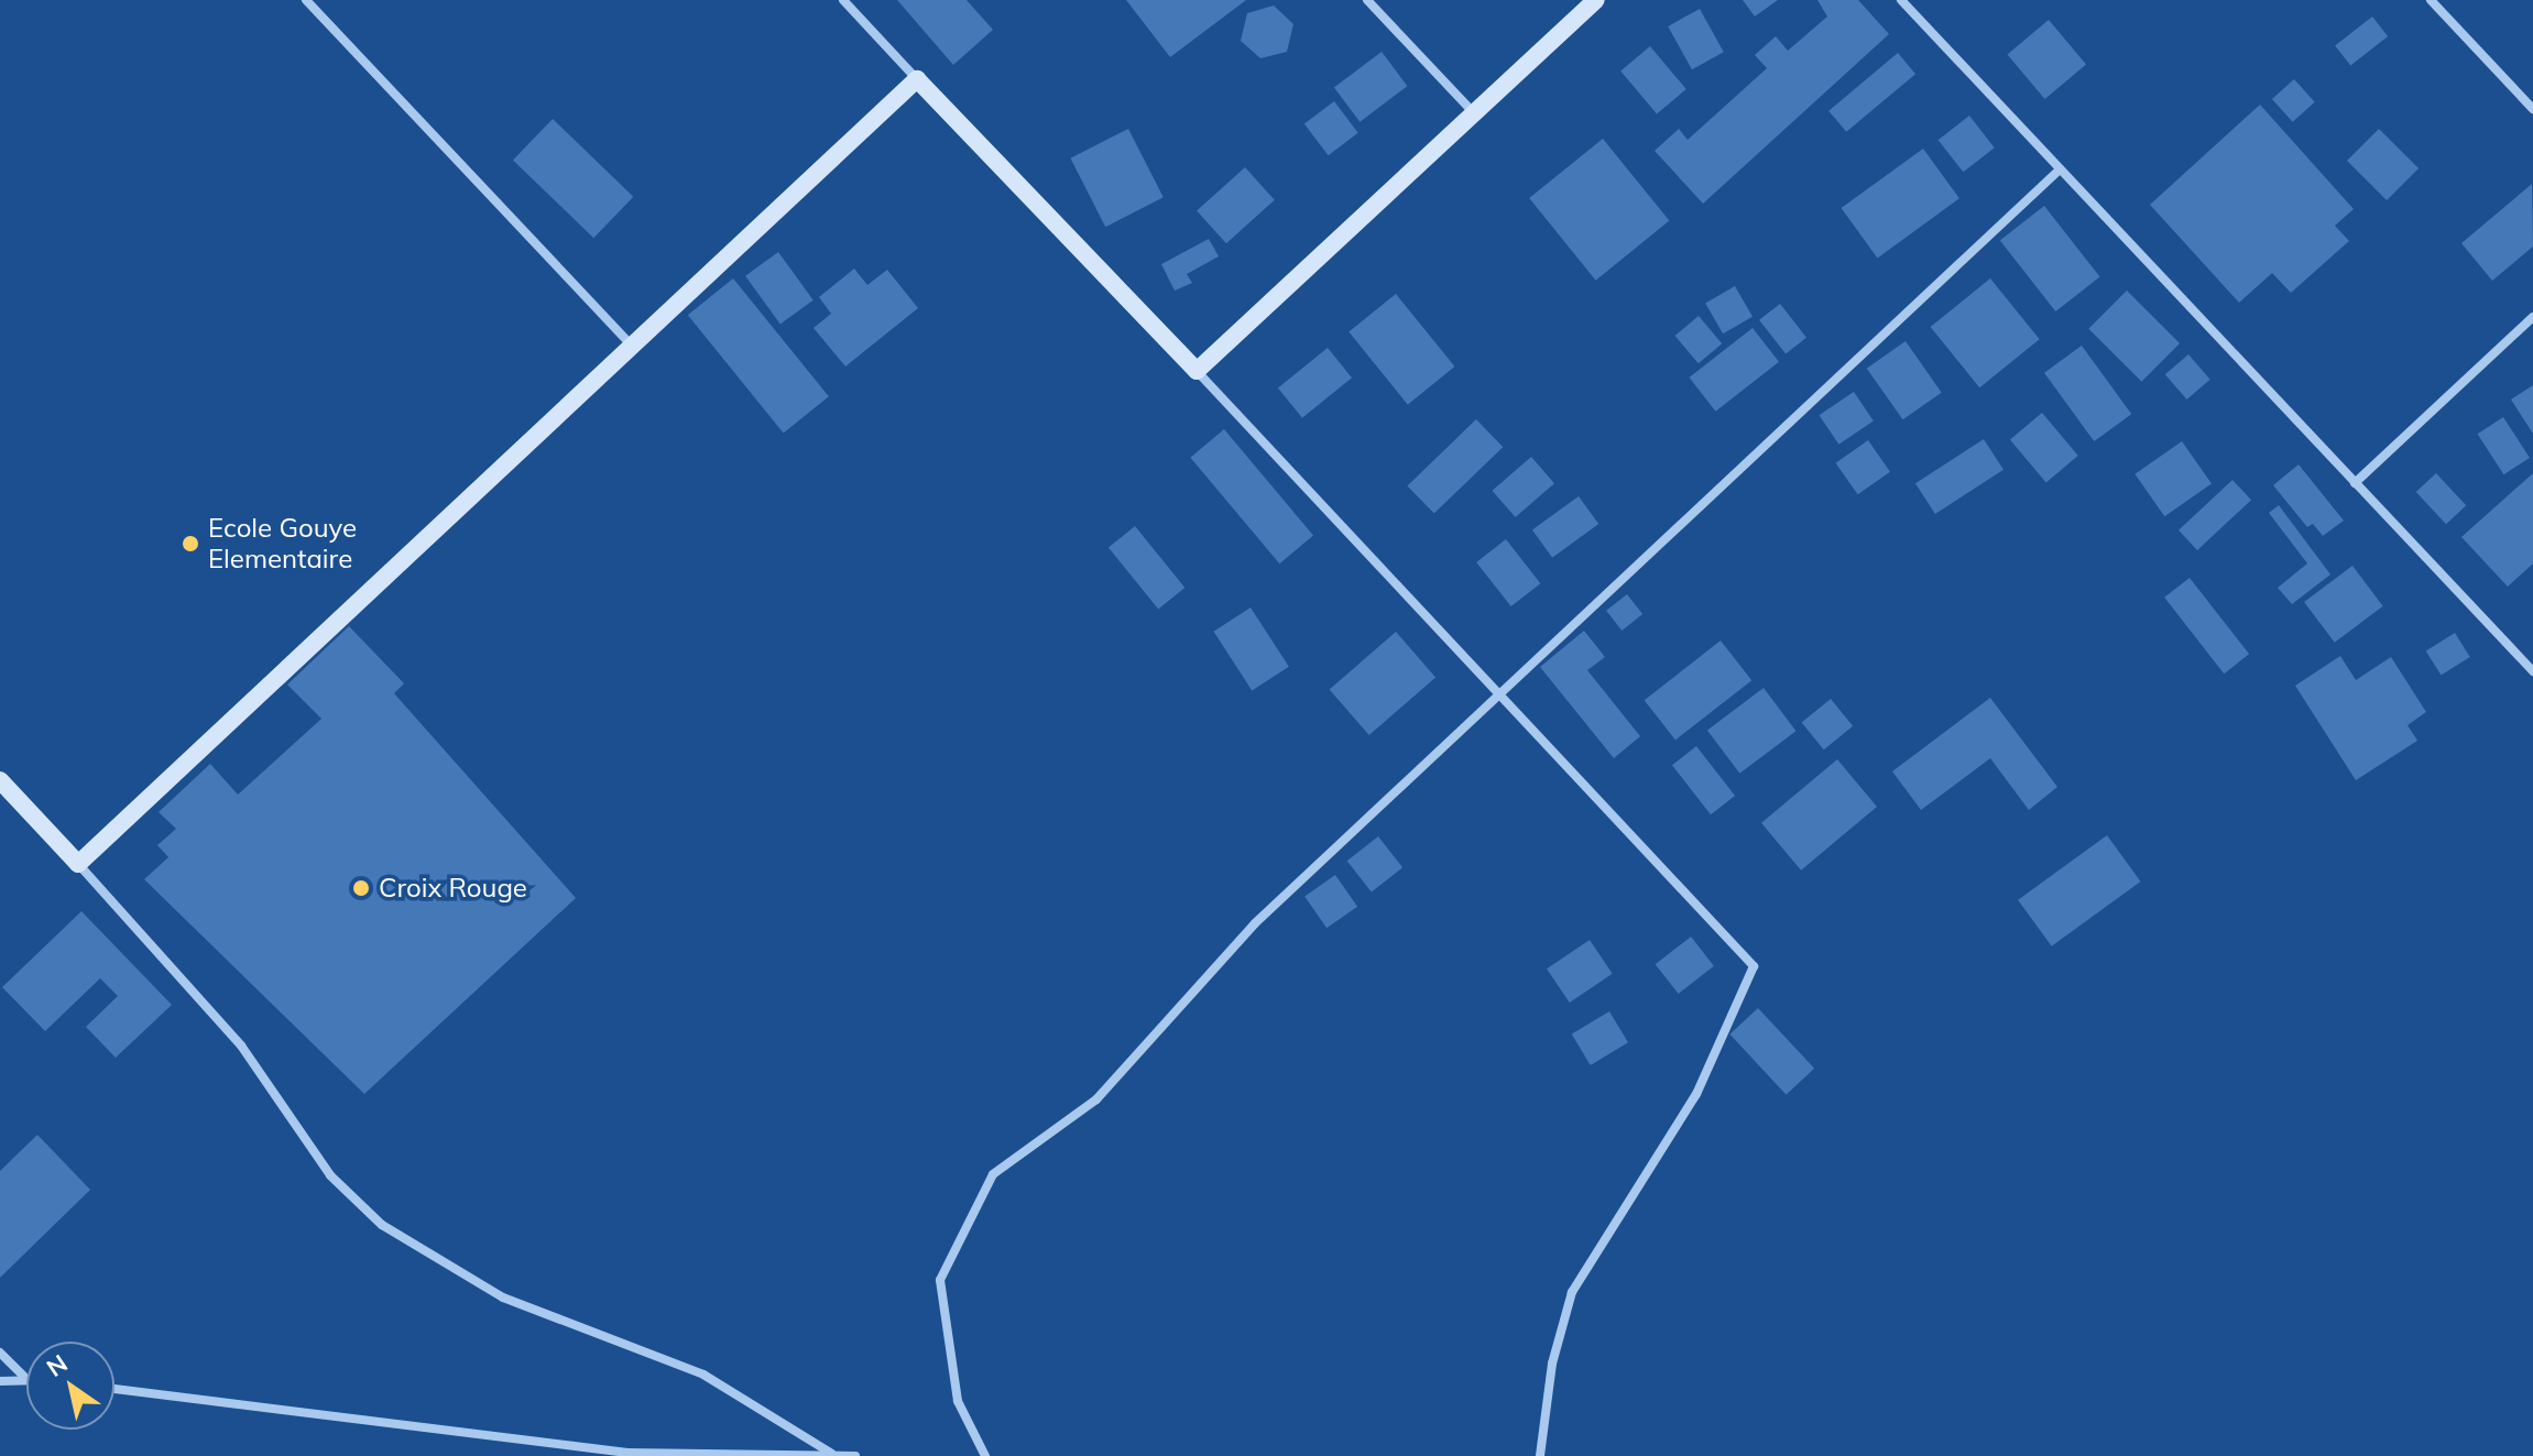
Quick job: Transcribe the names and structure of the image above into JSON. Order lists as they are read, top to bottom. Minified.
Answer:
{"places":["Ecole Gouye Elementaire","Croix Rouge"],"north":"top left"}
